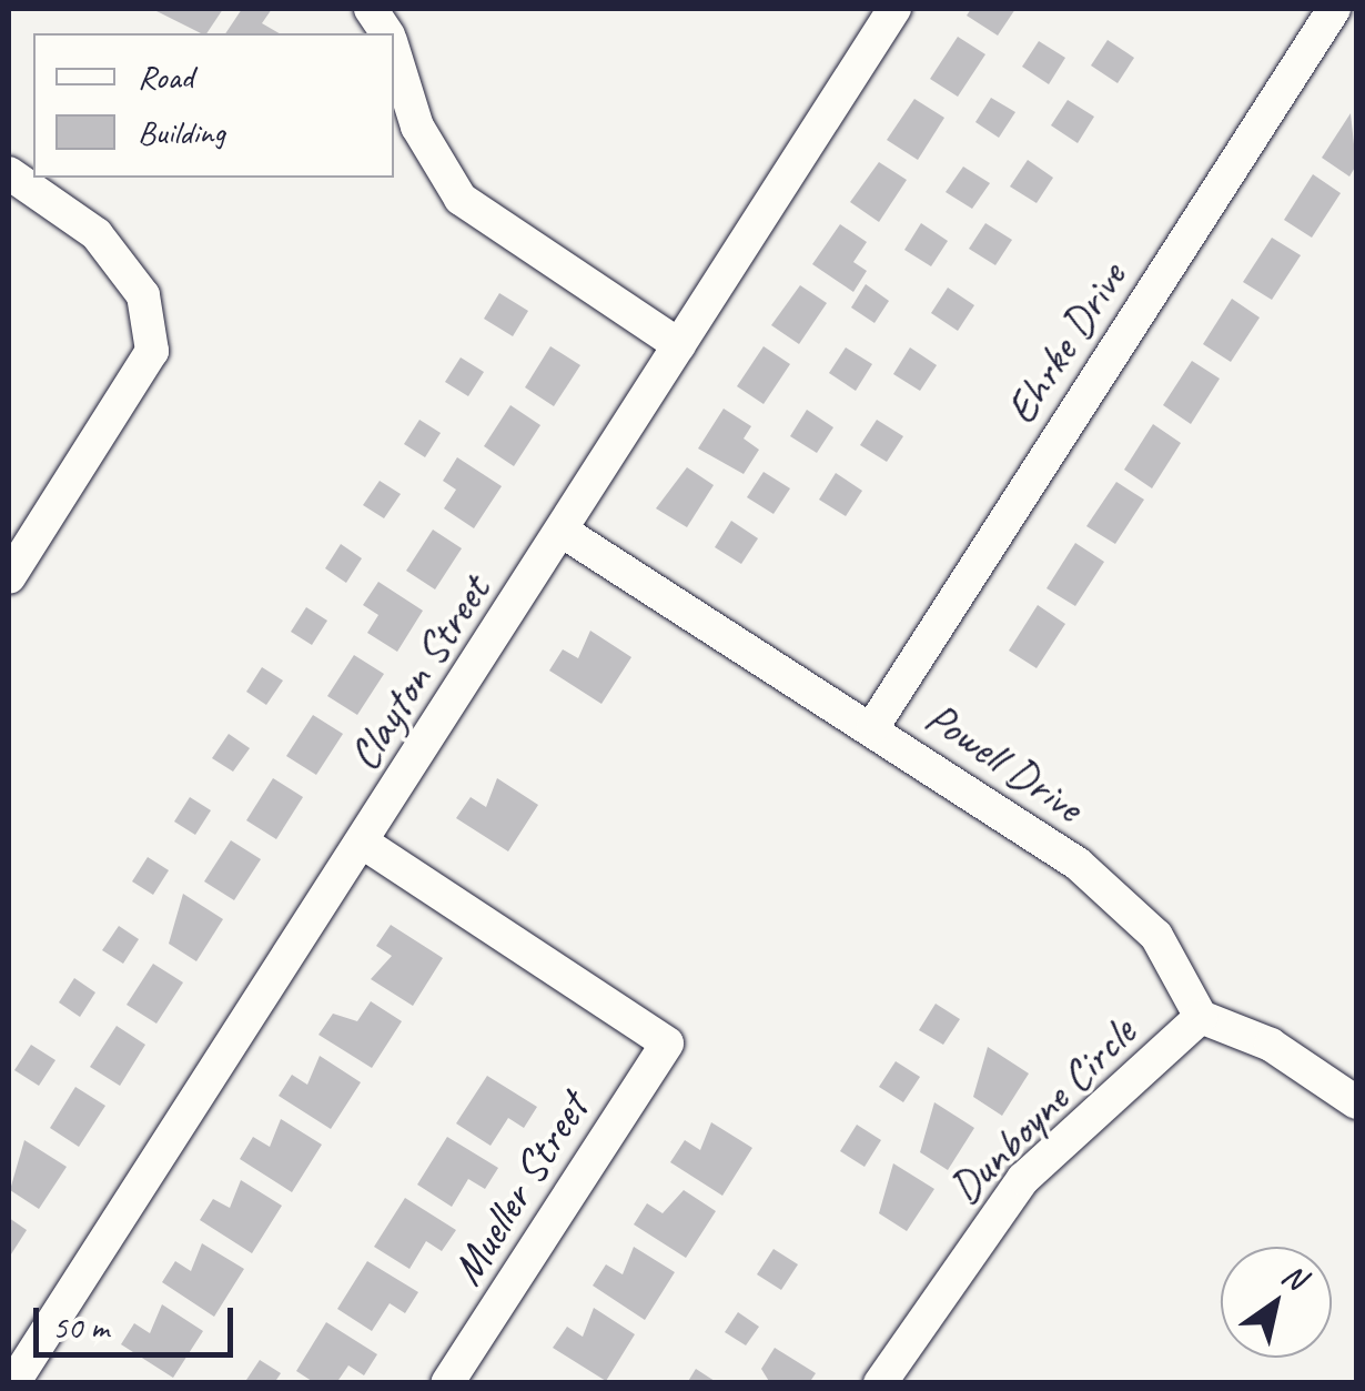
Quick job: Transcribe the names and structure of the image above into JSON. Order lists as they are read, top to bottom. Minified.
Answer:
{"streets":{"street":["Ehrke Drive","Clayton Street","Powell Drive","Dunboyne Circle","Mueller Street"]},"crossings":[["Ehrke Drive","Powell Drive"],["Clayton Street","Powell Drive"],["Clayton Street","Mueller Street"],["Powell Drive","Dunboyne Circle"]],"legend":["Road","Building"],"scale_bar":"50 m","north":"top right"}
